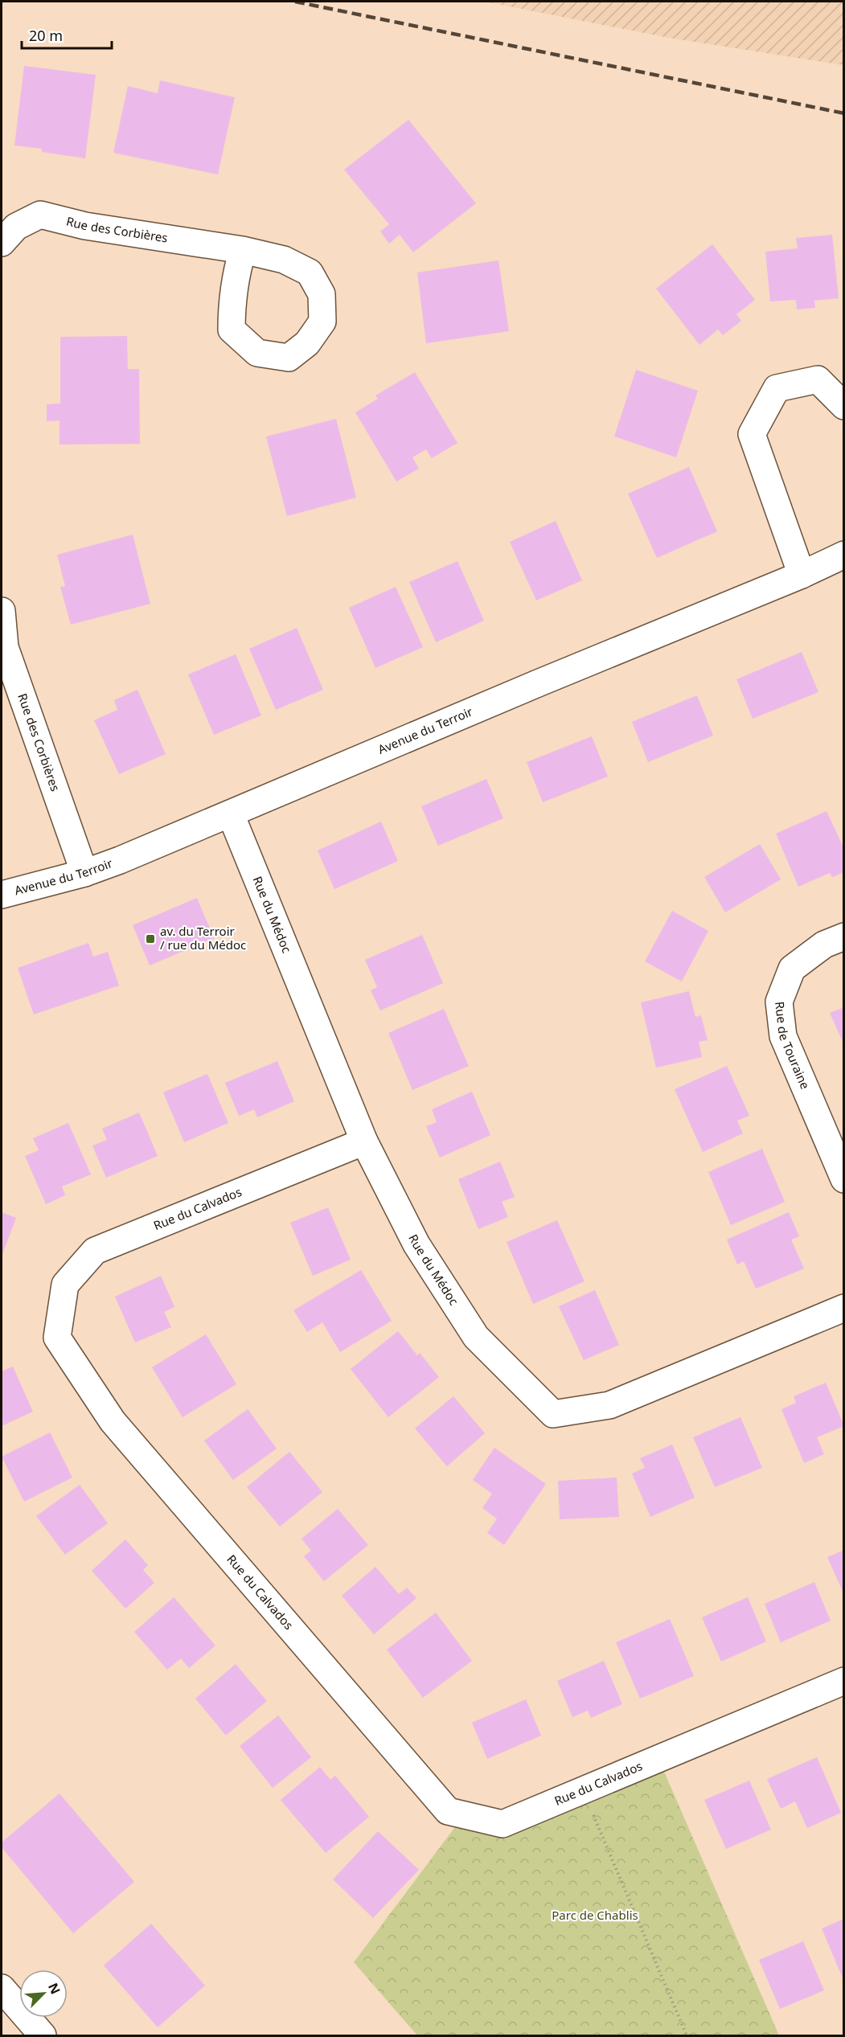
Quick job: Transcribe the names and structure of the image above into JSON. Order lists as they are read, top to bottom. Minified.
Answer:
{"streets":{"street":["Rue des Corbières","Avenue du Terroir","Rue du Médoc","Rue de Touraine","Rue du Calvados"]},"crossings":[["Rue des Corbières","Avenue du Terroir"],["Avenue du Terroir","Rue du Médoc"],["Rue du Médoc","Rue du Calvados"]],"parks":["Parc de Chablis"],"places":{"transit":["av. du Terroir / rue du Médoc"]},"scale_bar":"20 m","north":"top right"}
